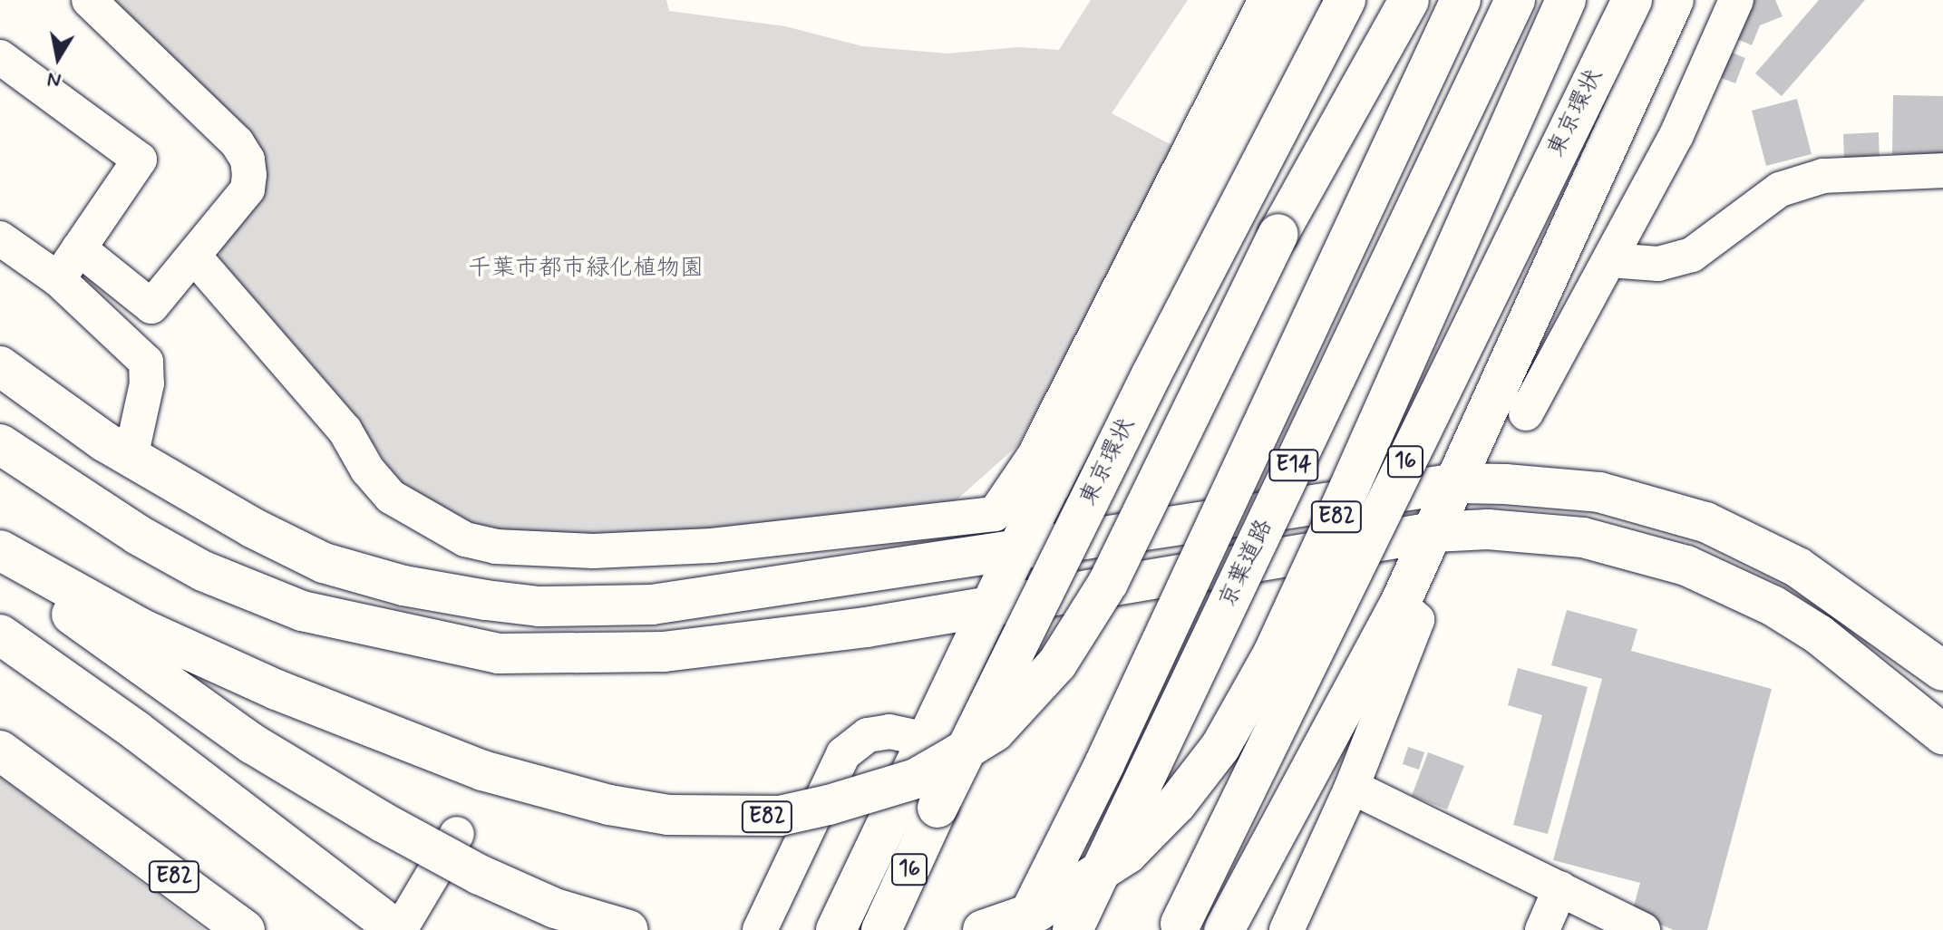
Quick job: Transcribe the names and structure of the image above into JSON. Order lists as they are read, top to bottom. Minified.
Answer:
{"streets":{"highway":["東京環状","16","E14","E82","京葉道路"]},"parks":["千葉市都市緑化植物園"],"north":"bottom"}
